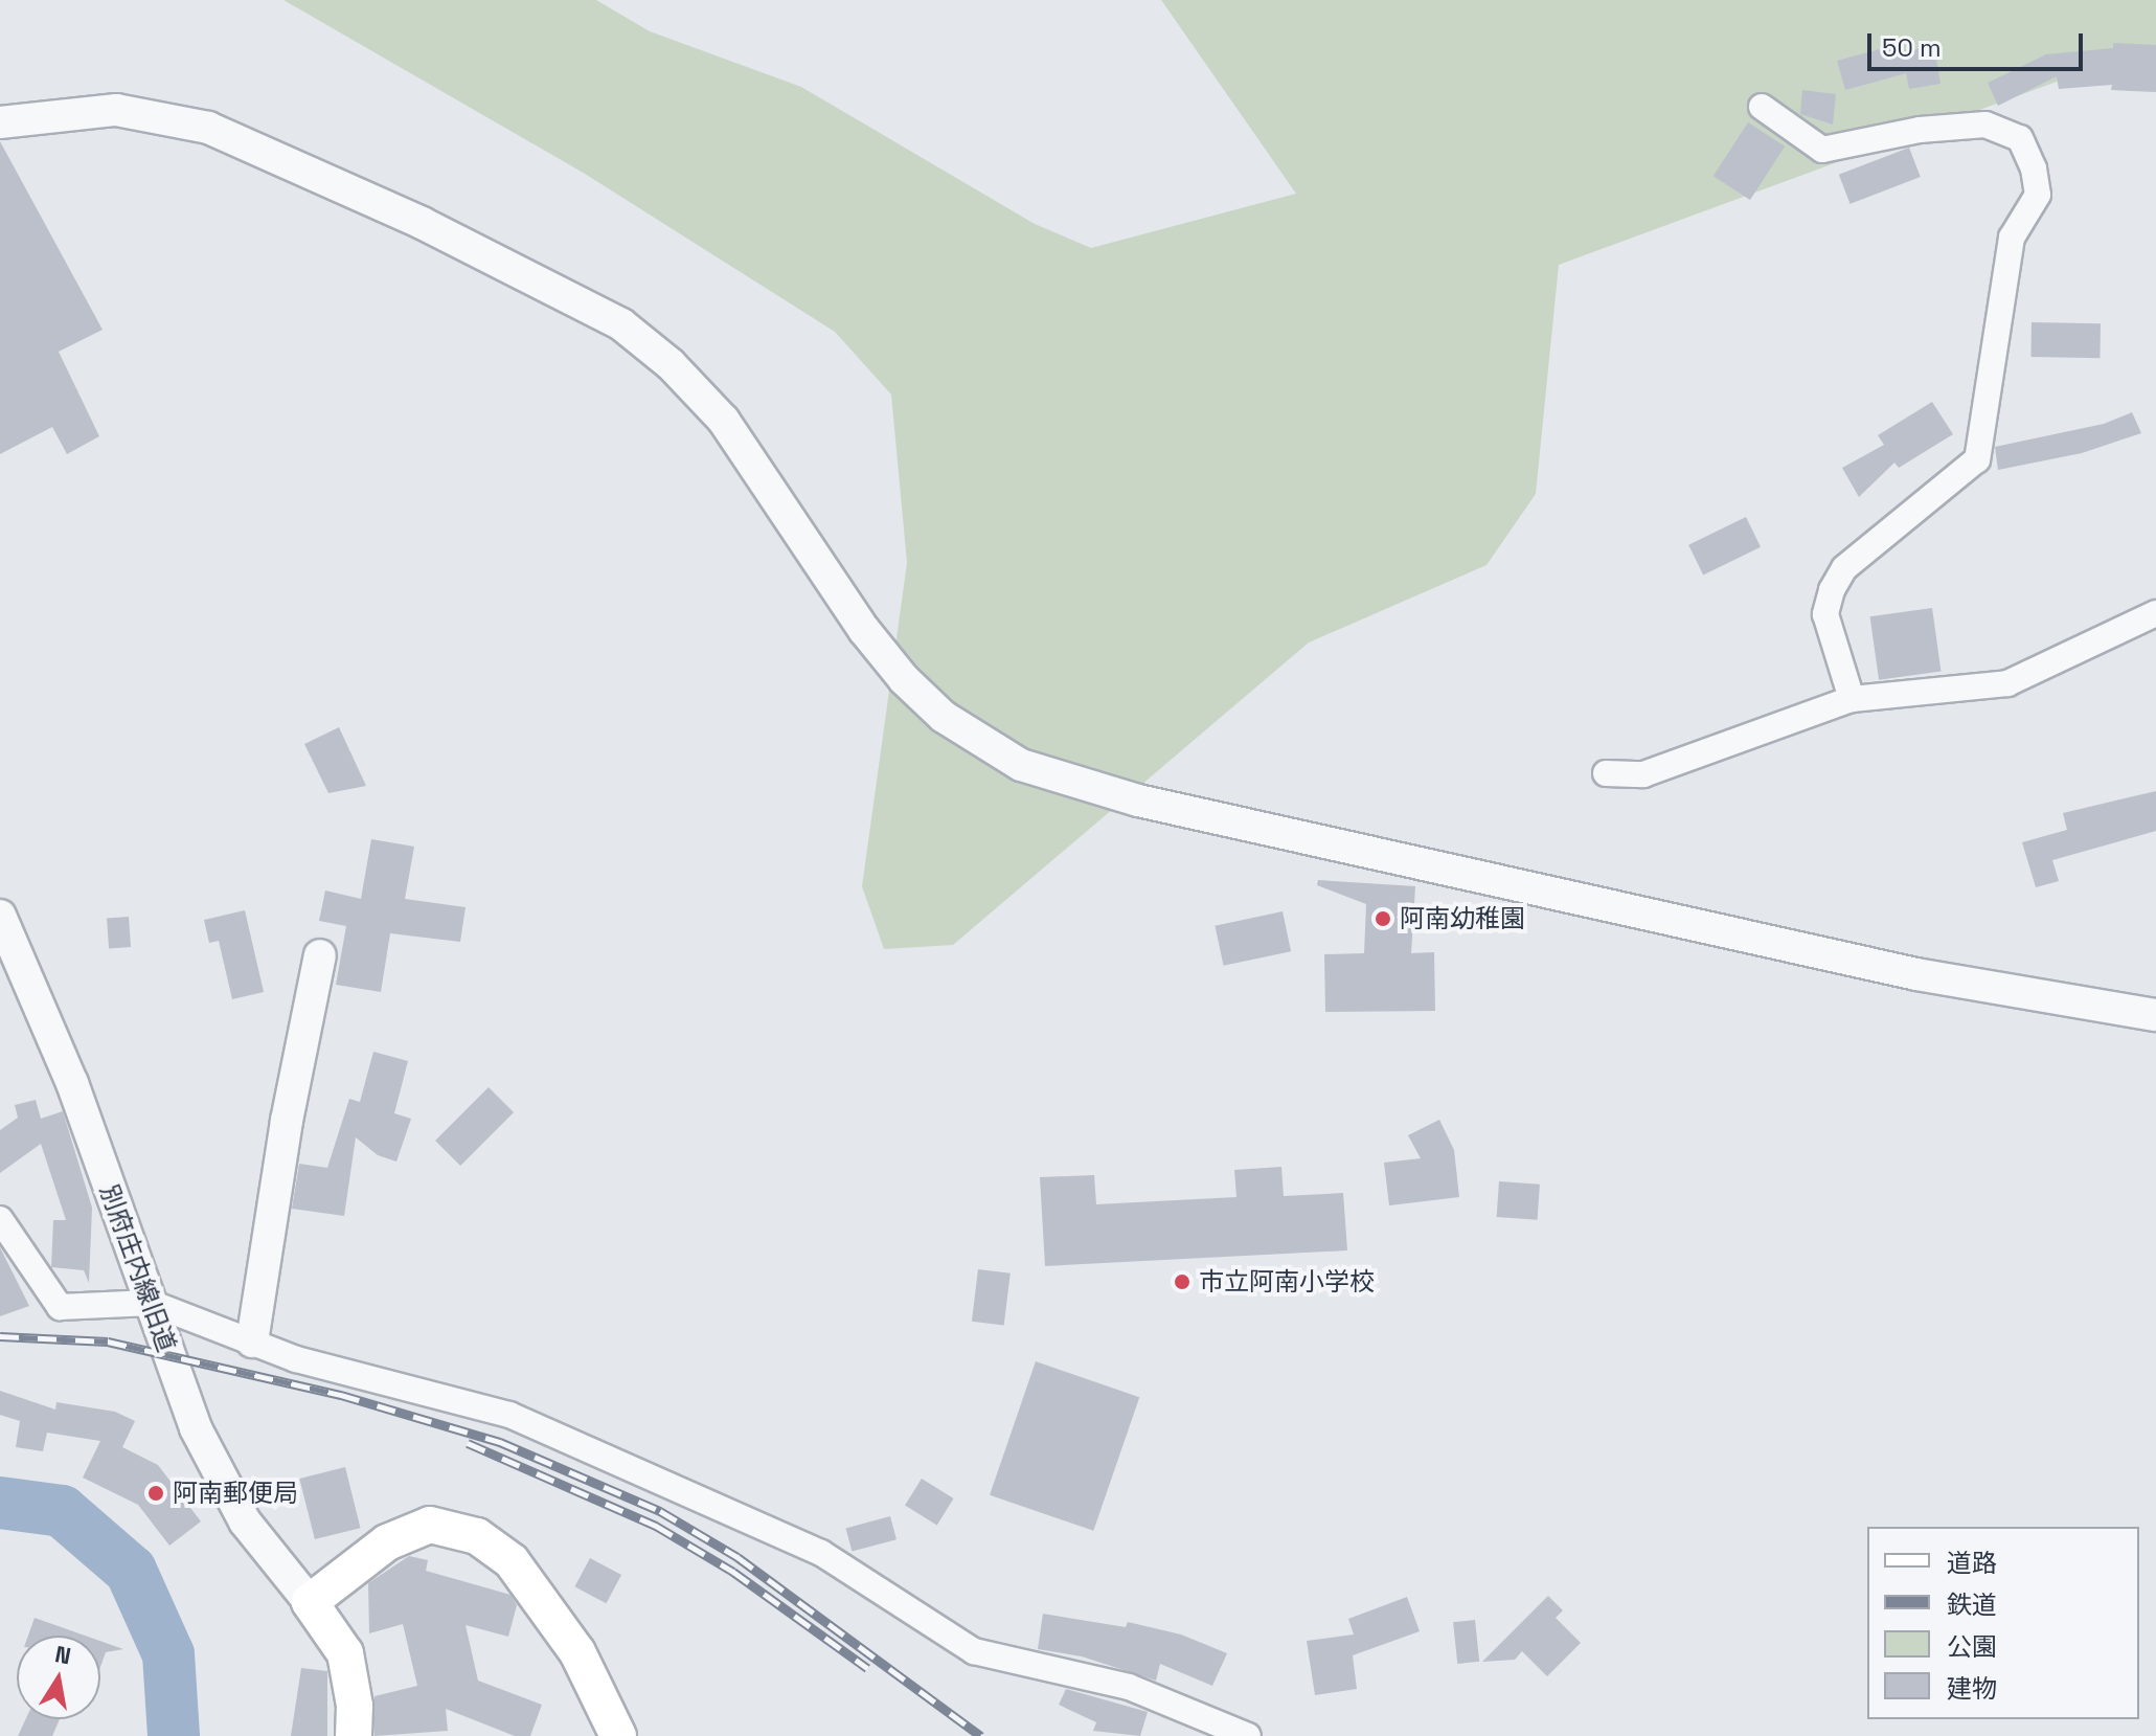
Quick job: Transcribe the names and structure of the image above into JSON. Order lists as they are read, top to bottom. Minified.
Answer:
{"streets":{"street":["別府庄内線旧道"]},"places":["阿南幼稚園","市立阿南小学校","阿南郵便局"],"legend":["道路","鉄道","公園","建物"],"scale_bar":"50 m","north":"top"}
